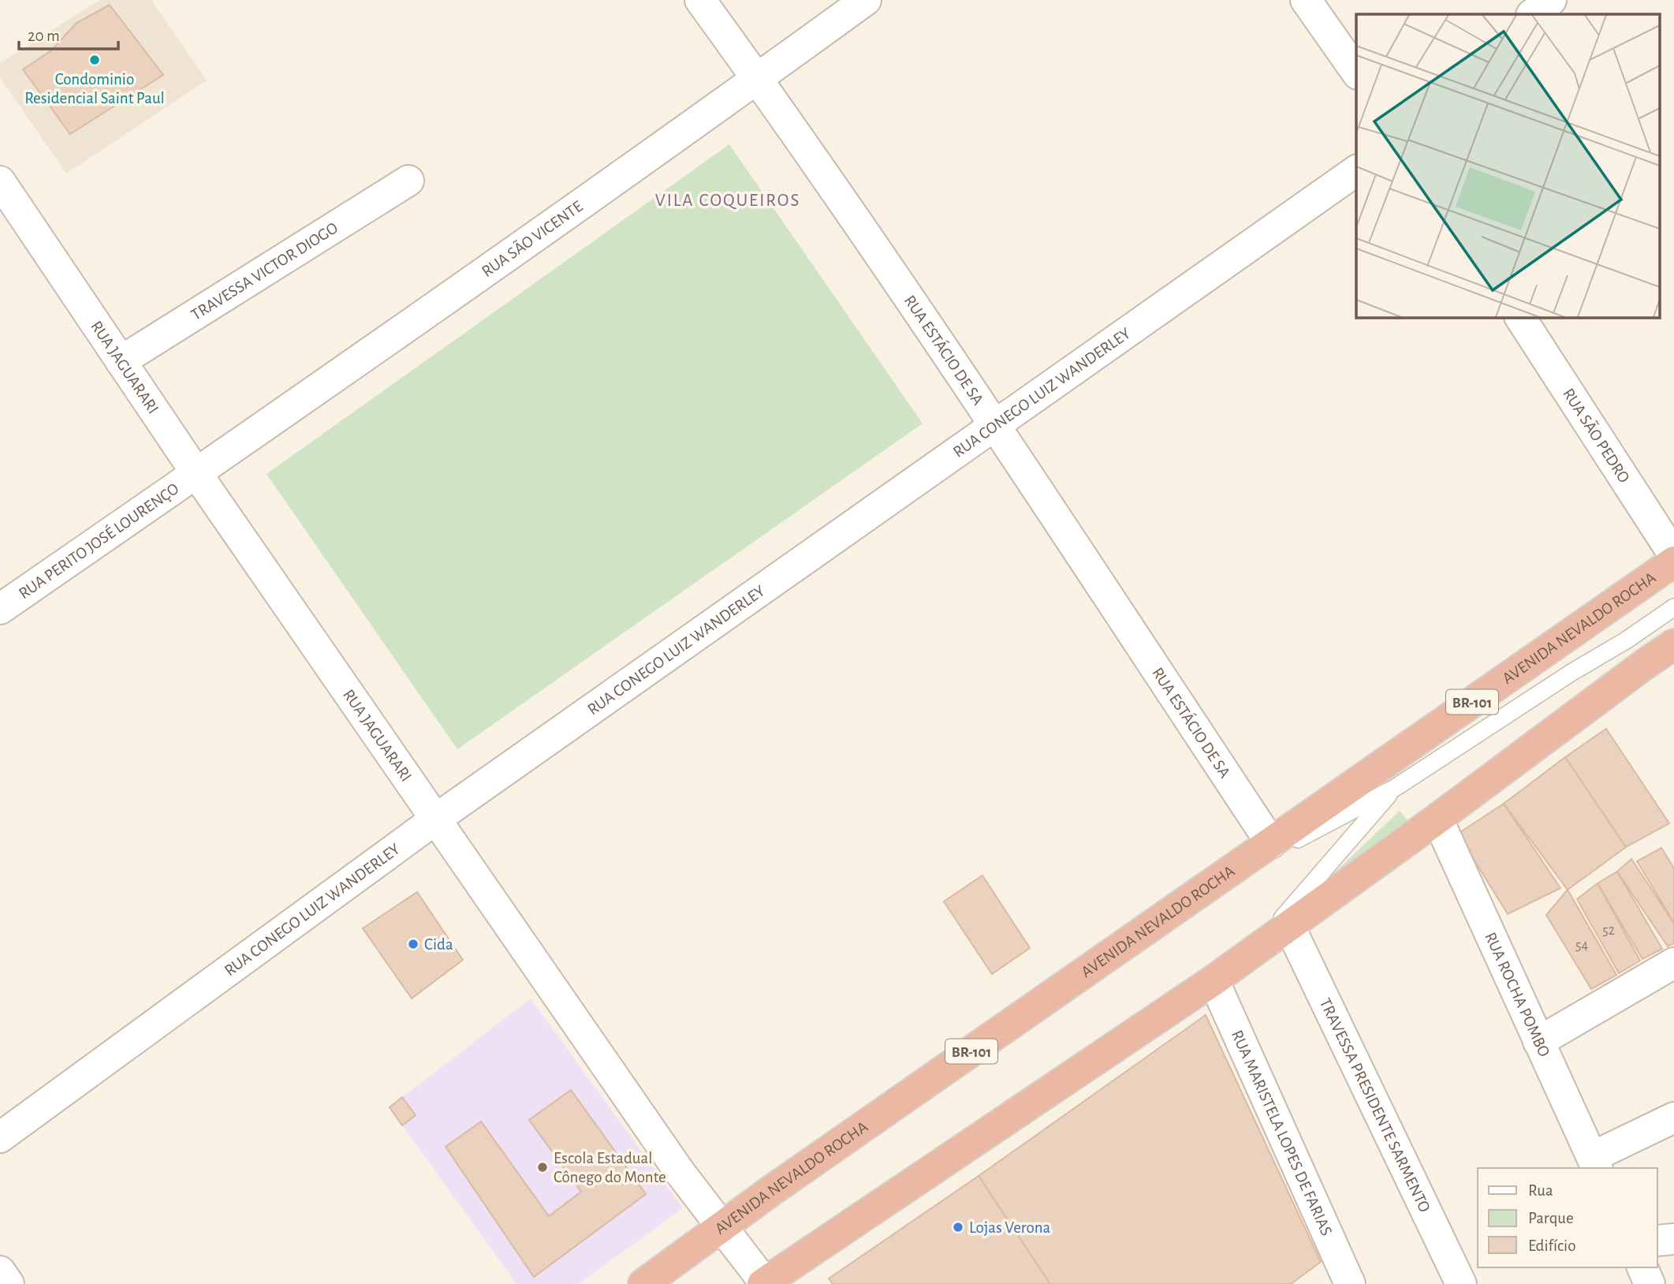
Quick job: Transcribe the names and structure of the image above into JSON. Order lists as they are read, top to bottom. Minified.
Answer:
{"streets":{"highway":["AVENIDA NEVALDO ROCHA","BR-101"],"street":["RUA SÃO VICENTE","TRAVESSA VICTOR DIOGO","RUA ESTÁCIO DE SA","RUA JAGUARARI","RUA CONEGO LUIZ WANDERLEY","RUA SÃO PEDRO","RUA PERITO JOSÉ LOURENÇO","RUA ROCHA POMBO","TRAVESSA PRESIDENTE SARMENTO","RUA MARISTELA LOPES DE FARIAS"]},"crossings":[["RUA SÃO VICENTE","RUA ESTÁCIO DE SA"],["RUA SÃO VICENTE","RUA JAGUARARI"],["RUA SÃO VICENTE","RUA PERITO JOSÉ LOURENÇO"],["TRAVESSA VICTOR DIOGO","RUA JAGUARARI"],["RUA ESTÁCIO DE SA","RUA CONEGO LUIZ WANDERLEY"],["RUA ESTÁCIO DE SA","AVENIDA NEVALDO ROCHA"],["RUA JAGUARARI","RUA CONEGO LUIZ WANDERLEY"],["RUA JAGUARARI","RUA PERITO JOSÉ LOURENÇO"],["RUA JAGUARARI","AVENIDA NEVALDO ROCHA"]],"districts":["VILA COQUEIROS"],"places":["Condominio Residencial Saint Paul","Cida","Escola Estadual Cônego do Monte","Lojas Verona"],"house_numbers":["52","54"],"legend":["Rua","Parque","Edifício"],"scale_bar":"20 m"}
